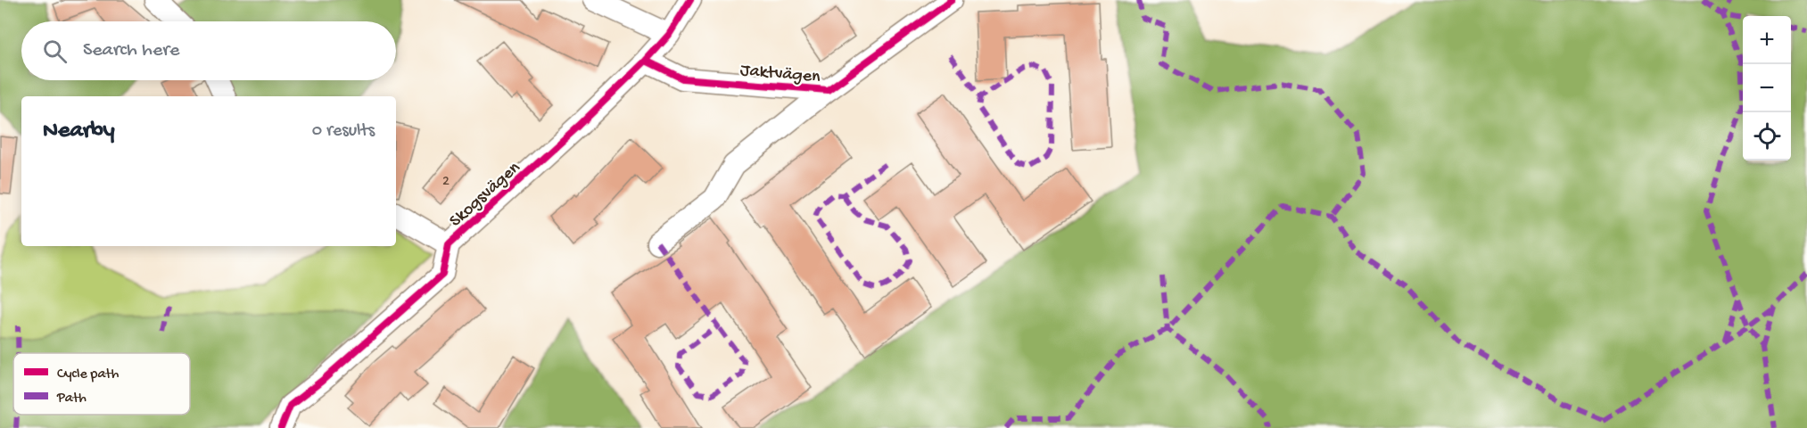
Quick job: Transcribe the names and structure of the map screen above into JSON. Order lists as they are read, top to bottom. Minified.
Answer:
{"streets":{"street":["Jaktvägen","Skogsvägen"]},"crossings":[["Jaktvägen","Skogsvägen"]],"house_numbers":["2"],"legend":["Cycle path","Path"],"page":{"map_buttons":["+","−"],"search":"Search here","heading":["Nearby","0 results"]}}
